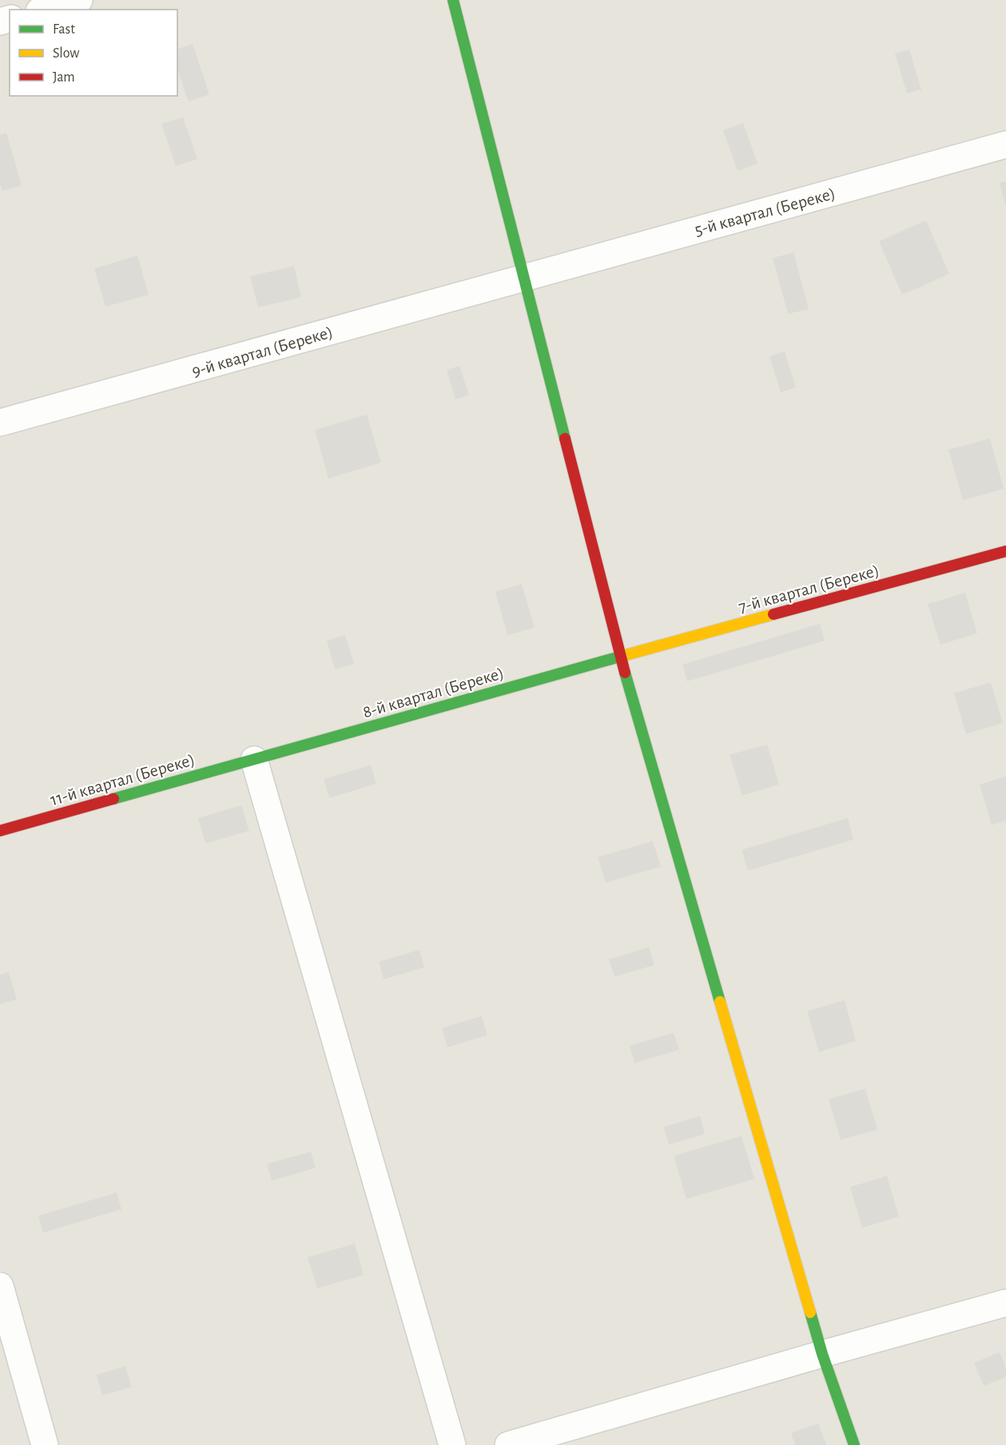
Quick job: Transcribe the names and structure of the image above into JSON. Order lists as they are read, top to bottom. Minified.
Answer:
{"streets":{"street":["5-й квартал (Береке)","9-й квартал (Береке)","7-й квартал (Береке)","8-й квартал (Береке)","11-й квартал (Береке)"]},"crossings":[["5-й квартал (Береке)","9-й квартал (Береке)"],["7-й квартал (Береке)","8-й квартал (Береке)"],["8-й квартал (Береке)","11-й квартал (Береке)"]],"legend":["Fast","Slow","Jam"]}
